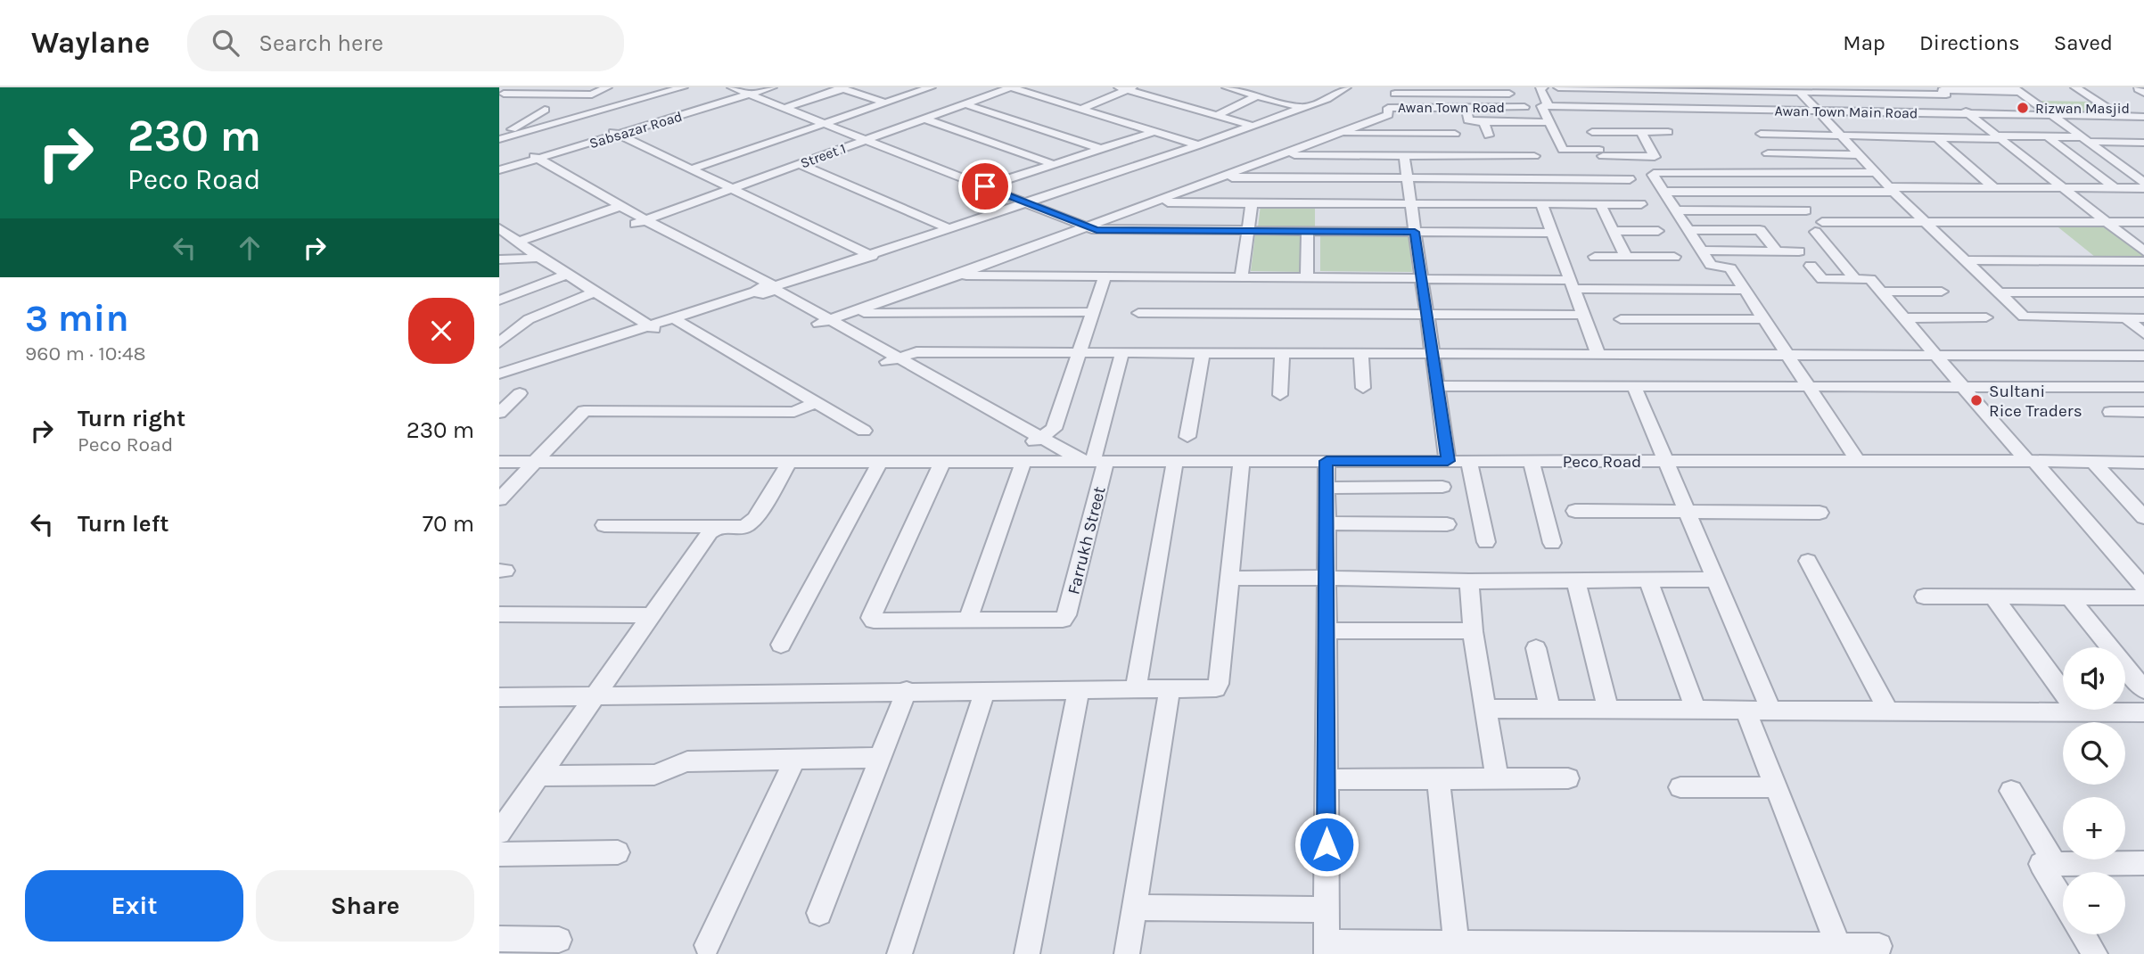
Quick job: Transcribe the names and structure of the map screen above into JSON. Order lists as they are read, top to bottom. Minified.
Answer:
{"streets":{"street":["Awan Town Road","Awan Town Main Road","Sabsazar Road","Street 1","Peco Road","Farrukh Street"]},"crossings":[["Peco Road","Farrukh Street"]],"places":["Rizwan Masjid","Sultani Rice Traders"],"page":{"header":"Waylane","search":"Search here","nav":["Map","Directions","Saved"],"turn":["230 m","Peco Road"],"heading":["3 min","960 m · 10:48"],"list":[{"name":"Turn right","note":"Peco Road","value":"230 m"},{"name":"Turn left","value":"70 m"}],"map_buttons":["+","−"],"buttons":["Exit","Share"]}}
